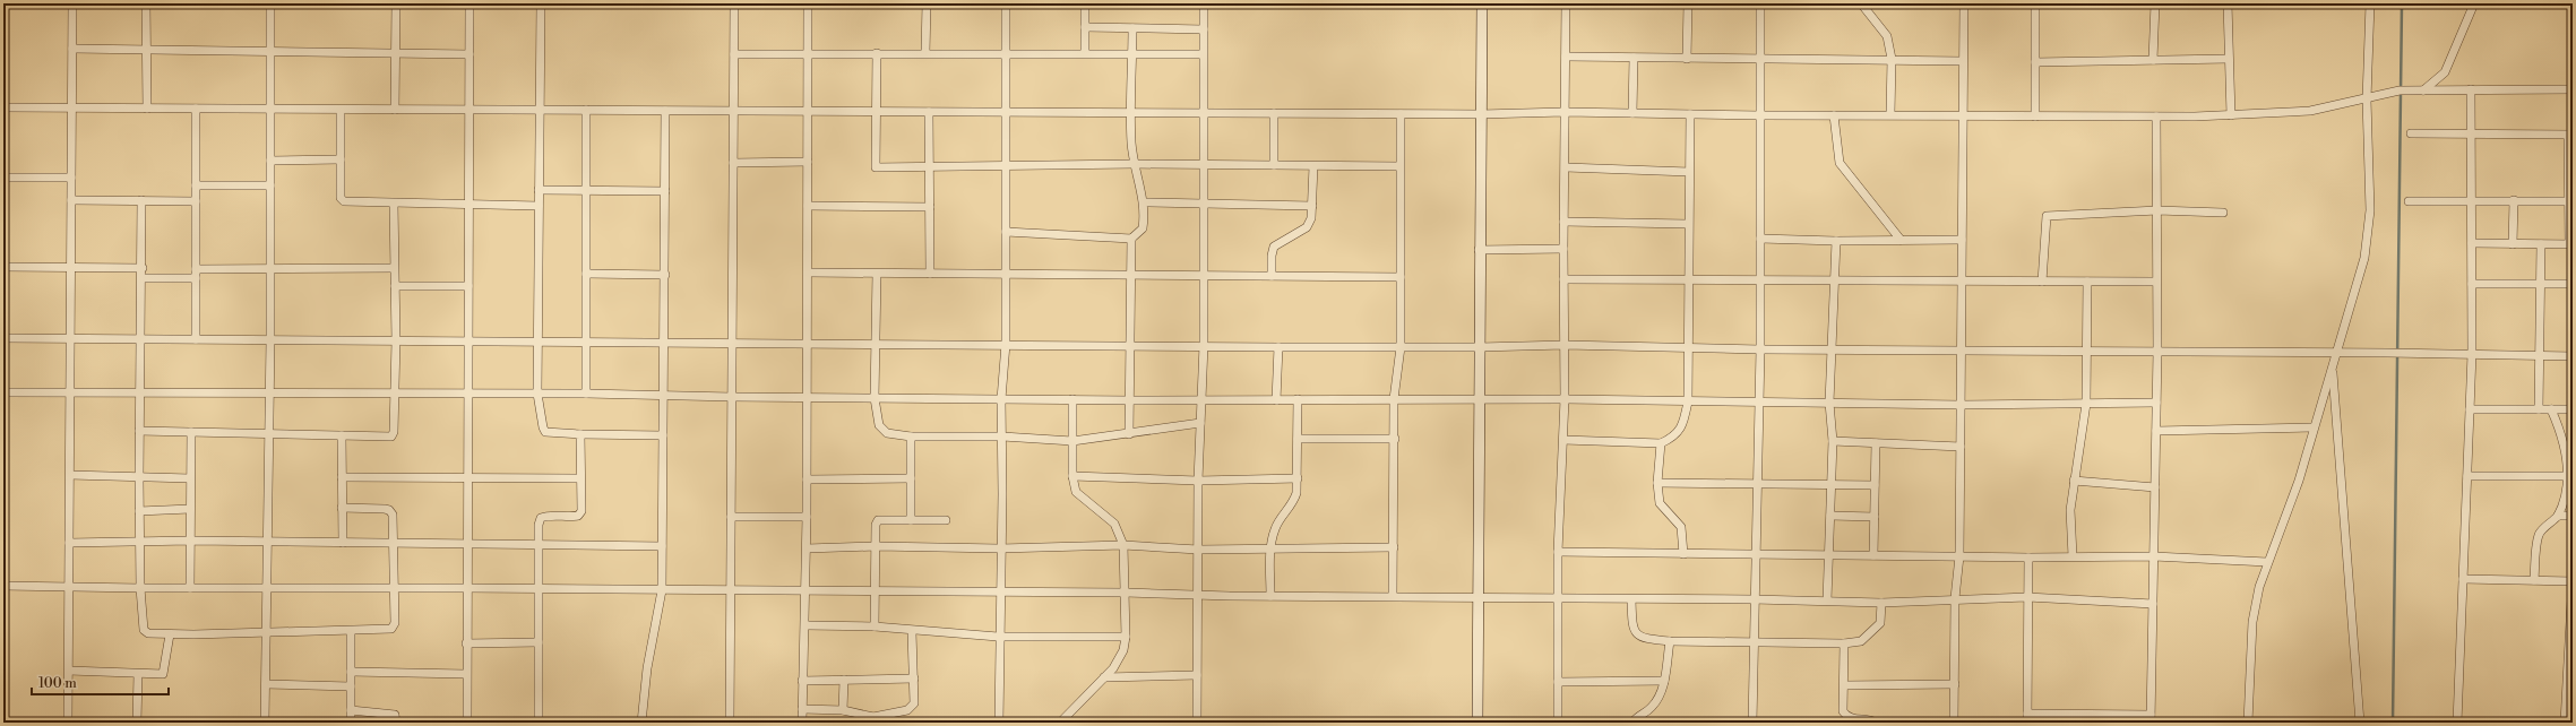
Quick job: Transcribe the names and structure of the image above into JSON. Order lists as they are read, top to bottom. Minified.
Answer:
{"scale_bar":"100 m"}
